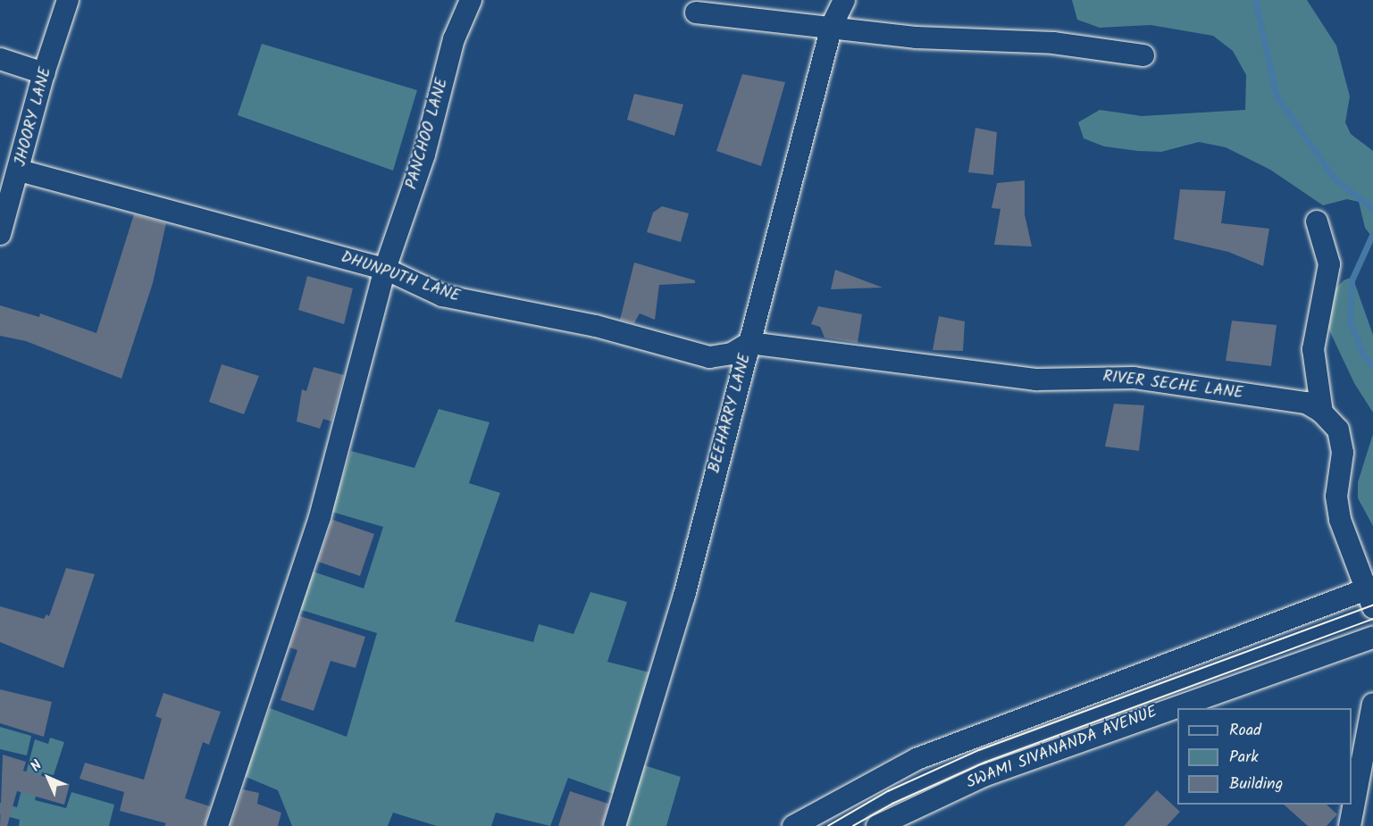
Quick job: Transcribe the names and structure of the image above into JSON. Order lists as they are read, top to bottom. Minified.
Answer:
{"streets":{"street":["JHOORY LANE","PANCHOO LANE","DHUNPUTH LANE","RIVER SECHE LANE","BEEHARRY LANE","SWAMI SIVANANDA AVENUE"]},"crossings":[["JHOORY LANE","DHUNPUTH LANE"],["PANCHOO LANE","DHUNPUTH LANE"],["DHUNPUTH LANE","RIVER SECHE LANE"],["DHUNPUTH LANE","BEEHARRY LANE"],["RIVER SECHE LANE","BEEHARRY LANE"]],"legend":["Road","Park","Building"],"north":"top left"}
